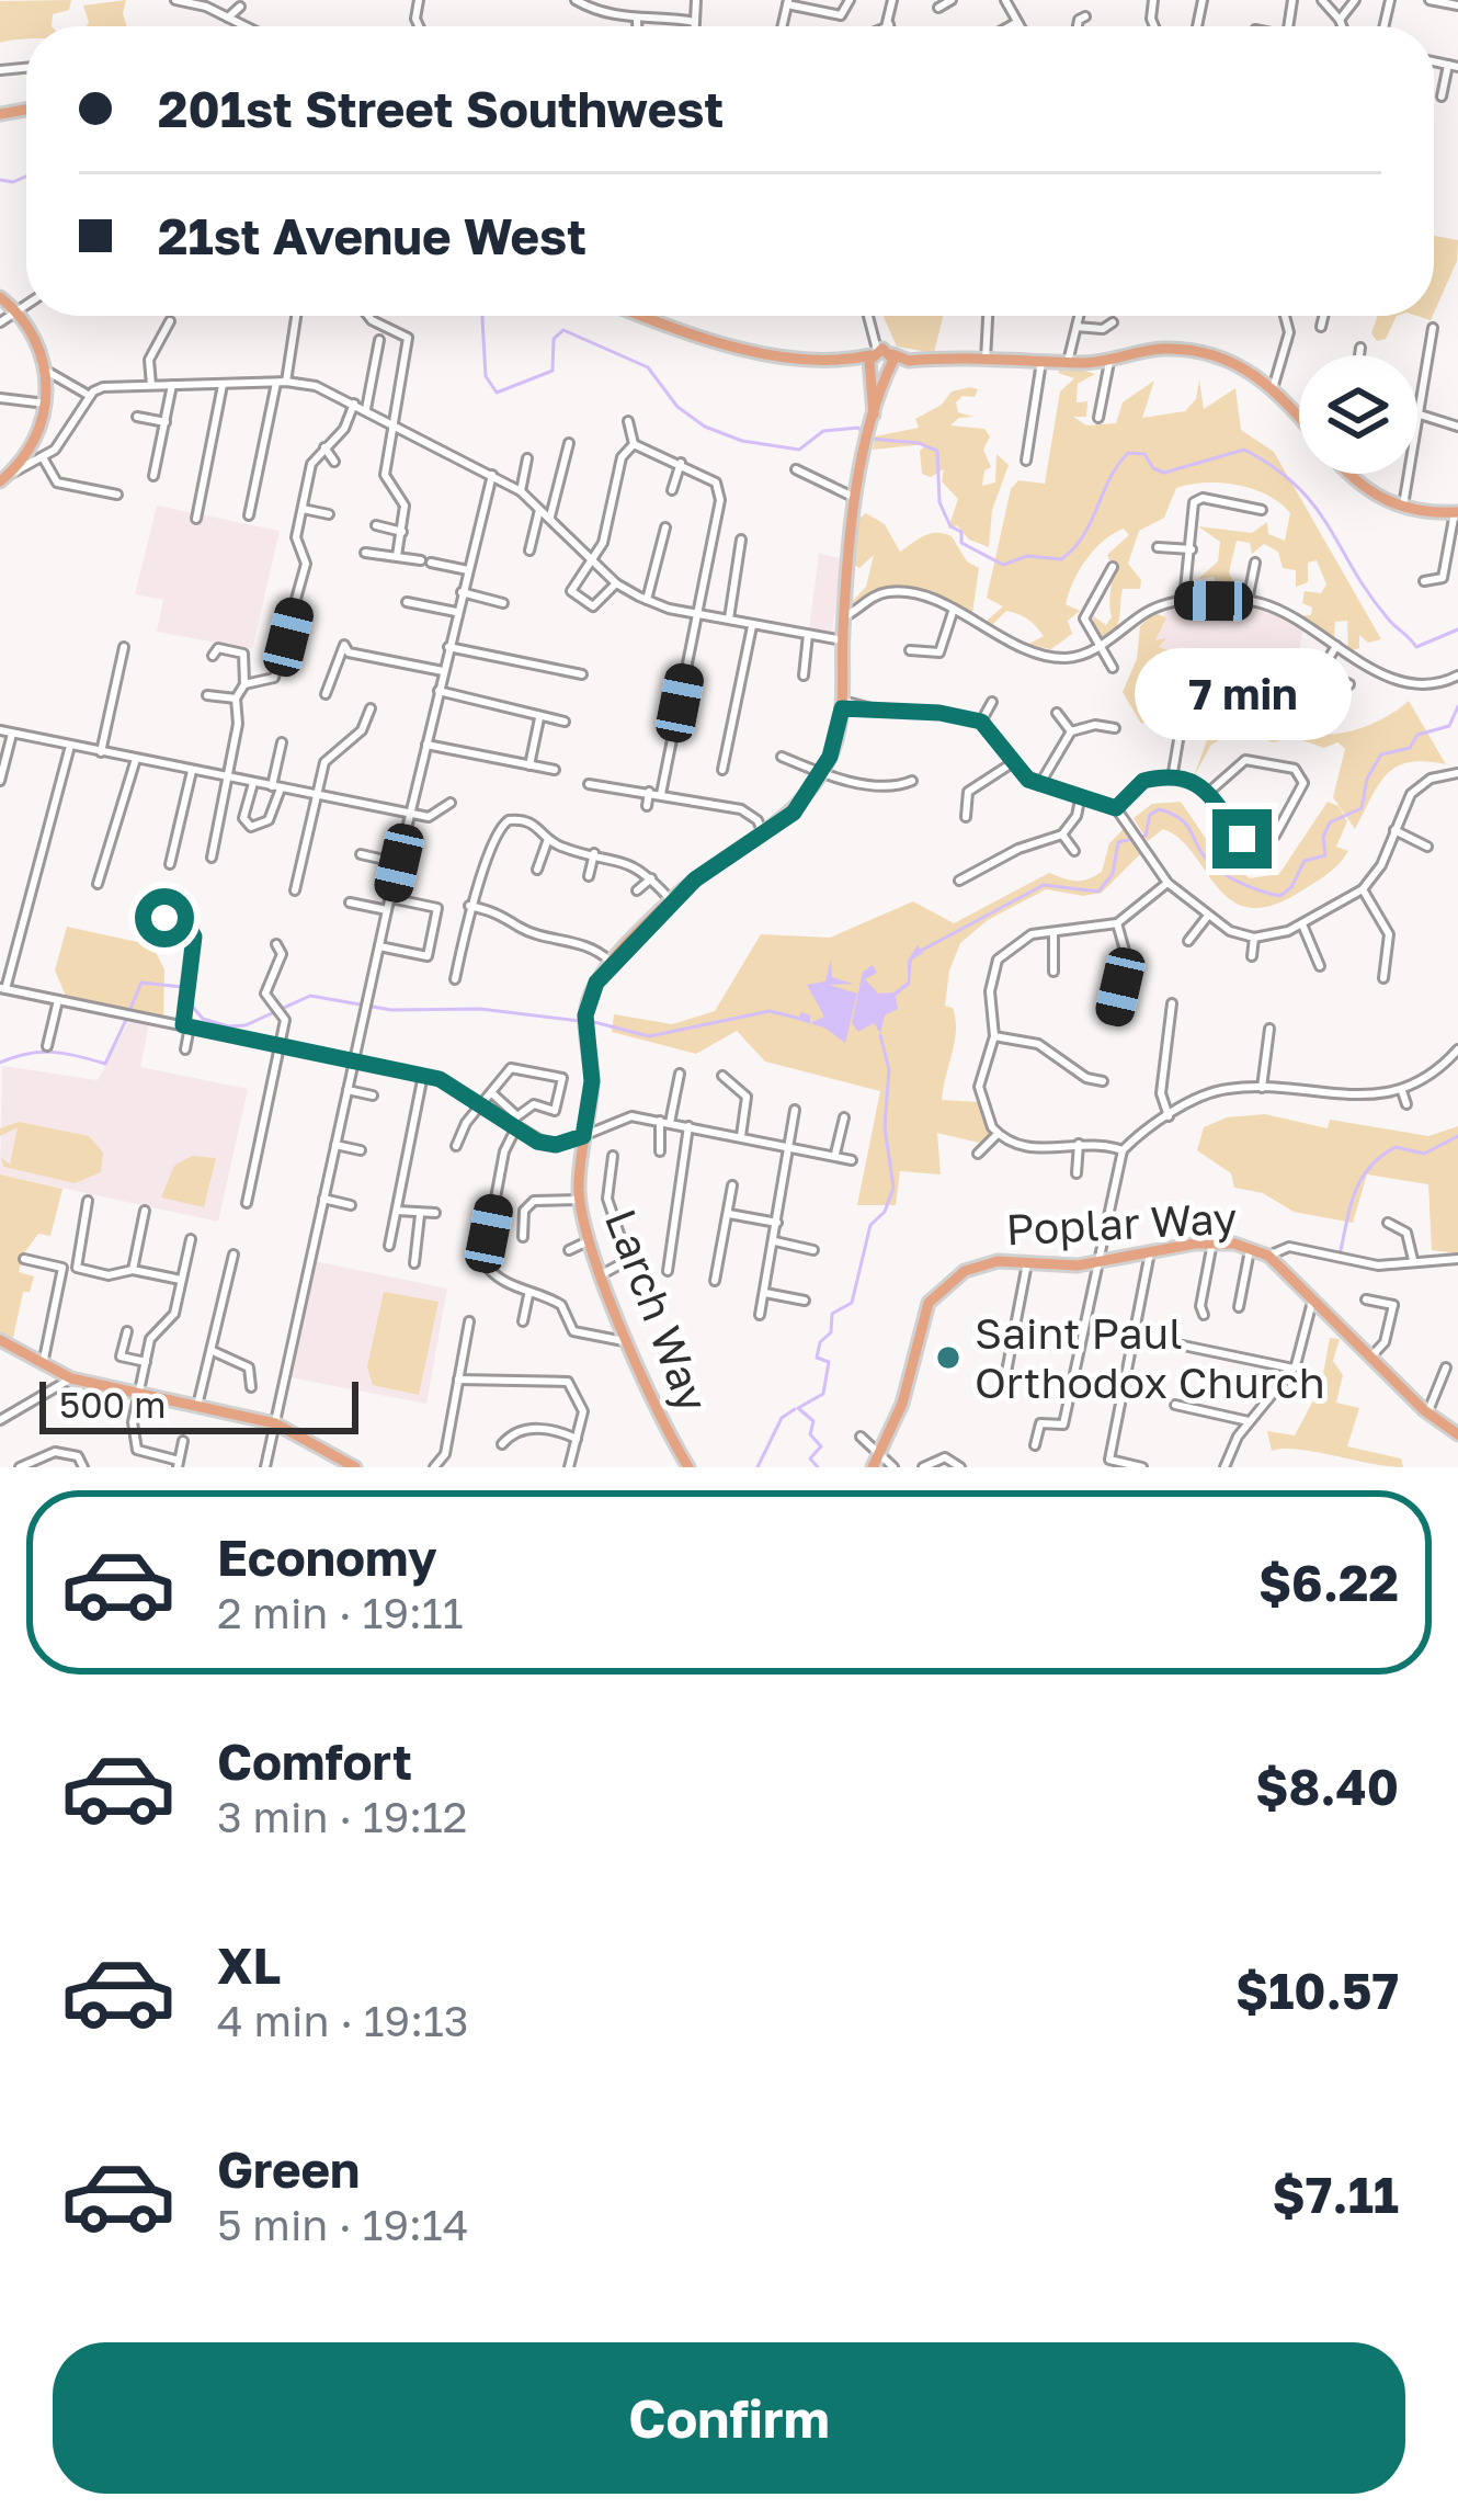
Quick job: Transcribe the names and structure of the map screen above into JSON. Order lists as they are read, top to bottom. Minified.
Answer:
{"streets":{"main road":["Poplar Way","Larch Way"]},"places":["Saint Paul Orthodox Church"],"scale_bar":"500 m","page":{"banner":["201st Street Southwest","21st Avenue West"],"bubble":"7 min","scale":"500 m","list":[{"name":"Economy","note":"2 min · 19:11","value":"$6.22"},{"name":"Comfort","note":"3 min · 19:12","value":"$8.40"},{"name":"XL","note":"4 min · 19:13","value":"$10.57"},{"name":"Green","note":"5 min · 19:14","value":"$7.11"}],"buttons":"Confirm"}}
